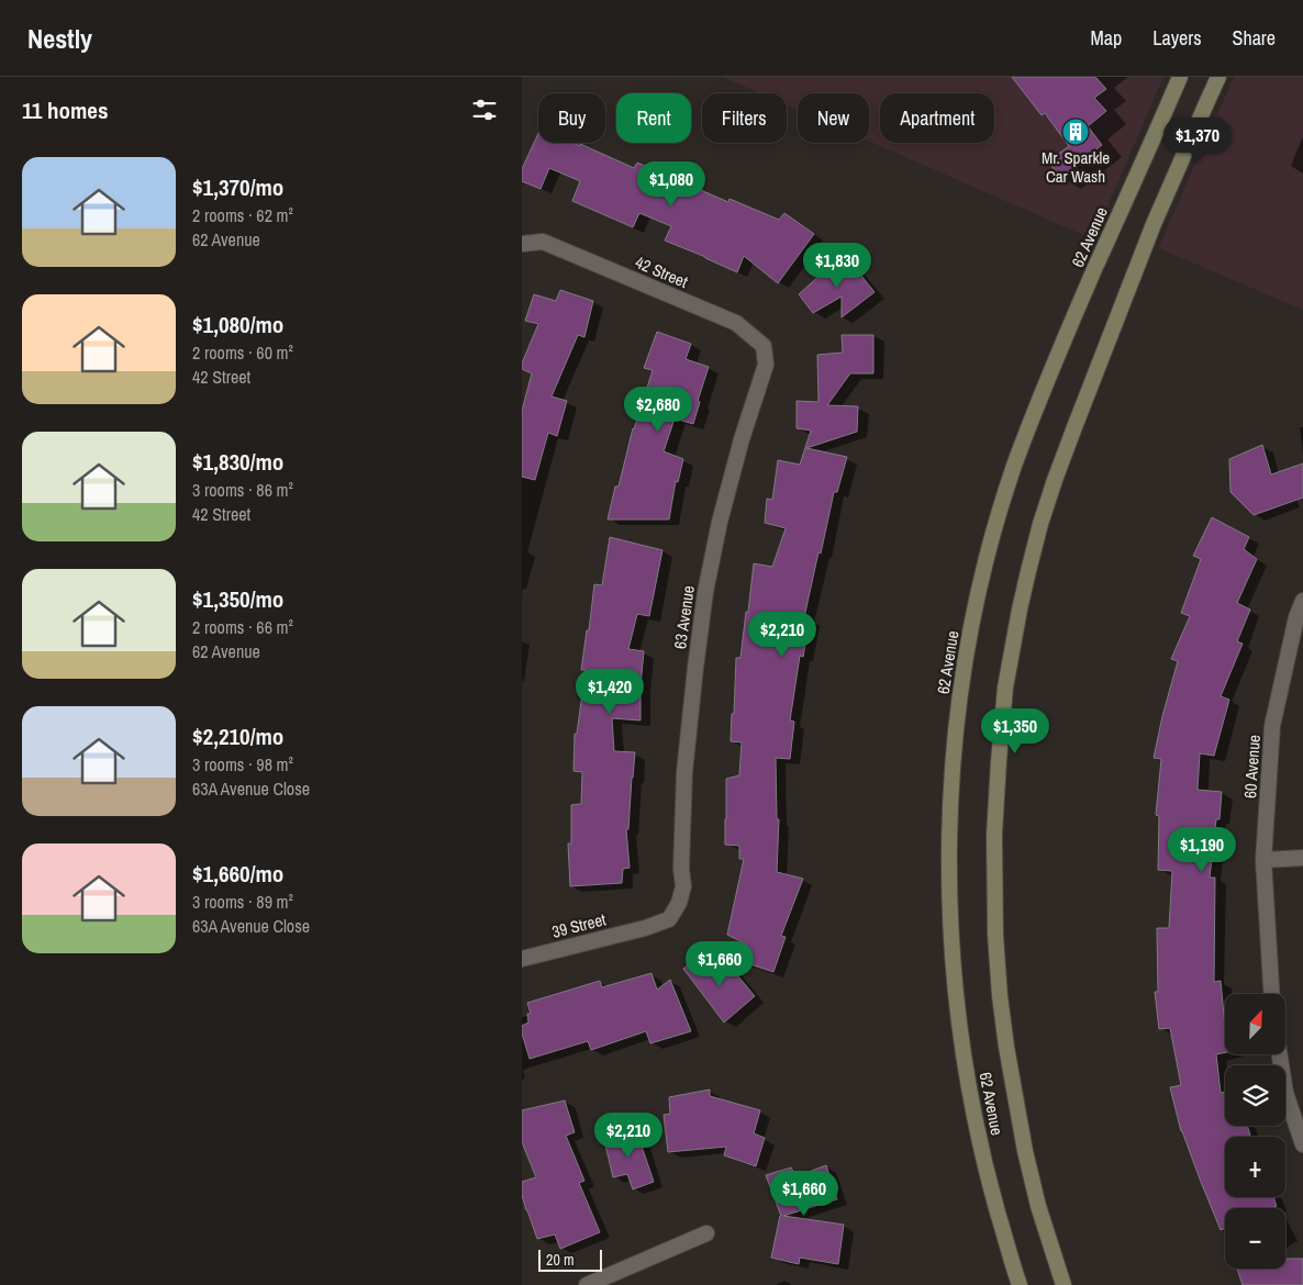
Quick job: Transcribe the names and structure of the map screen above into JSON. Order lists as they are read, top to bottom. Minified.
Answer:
{"streets":{"main road":["62 Avenue"],"street":["42 Street","63 Avenue","60 Avenue","39 Street"]},"crossings":[["42 Street","63 Avenue"],["63 Avenue","39 Street"]],"places":{"building":["Mr. Sparkle Car Wash"]},"scale_bar":"20 m","north":"top right","page":{"header":"Nestly","nav":["Map","Layers","Share"],"heading":"11 homes","chip":["Buy","Rent","Filters","New","Apartment"],"price":["$1,370","$1,080","$1,830","$2,680","$2,210","$1,420","$1,350","$1,190","$1,660","$2,210","$1,660"],"list":[{"name":"$1,370/mo","note":"2 rooms · 62 m² · 62 Avenue"},{"name":"$1,080/mo","note":"2 rooms · 60 m² · 42 Street"},{"name":"$1,830/mo","note":"3 rooms · 86 m² · 42 Street"},{"name":"$1,350/mo","note":"2 rooms · 66 m² · 62 Avenue"},{"name":"$2,210/mo","note":"3 rooms · 98 m² · 63A Avenue Close"},{"name":"$1,660/mo","note":"3 rooms · 89 m² · 63A Avenue Close"}],"map_buttons":["+","−"],"scale":"20 m"}}
